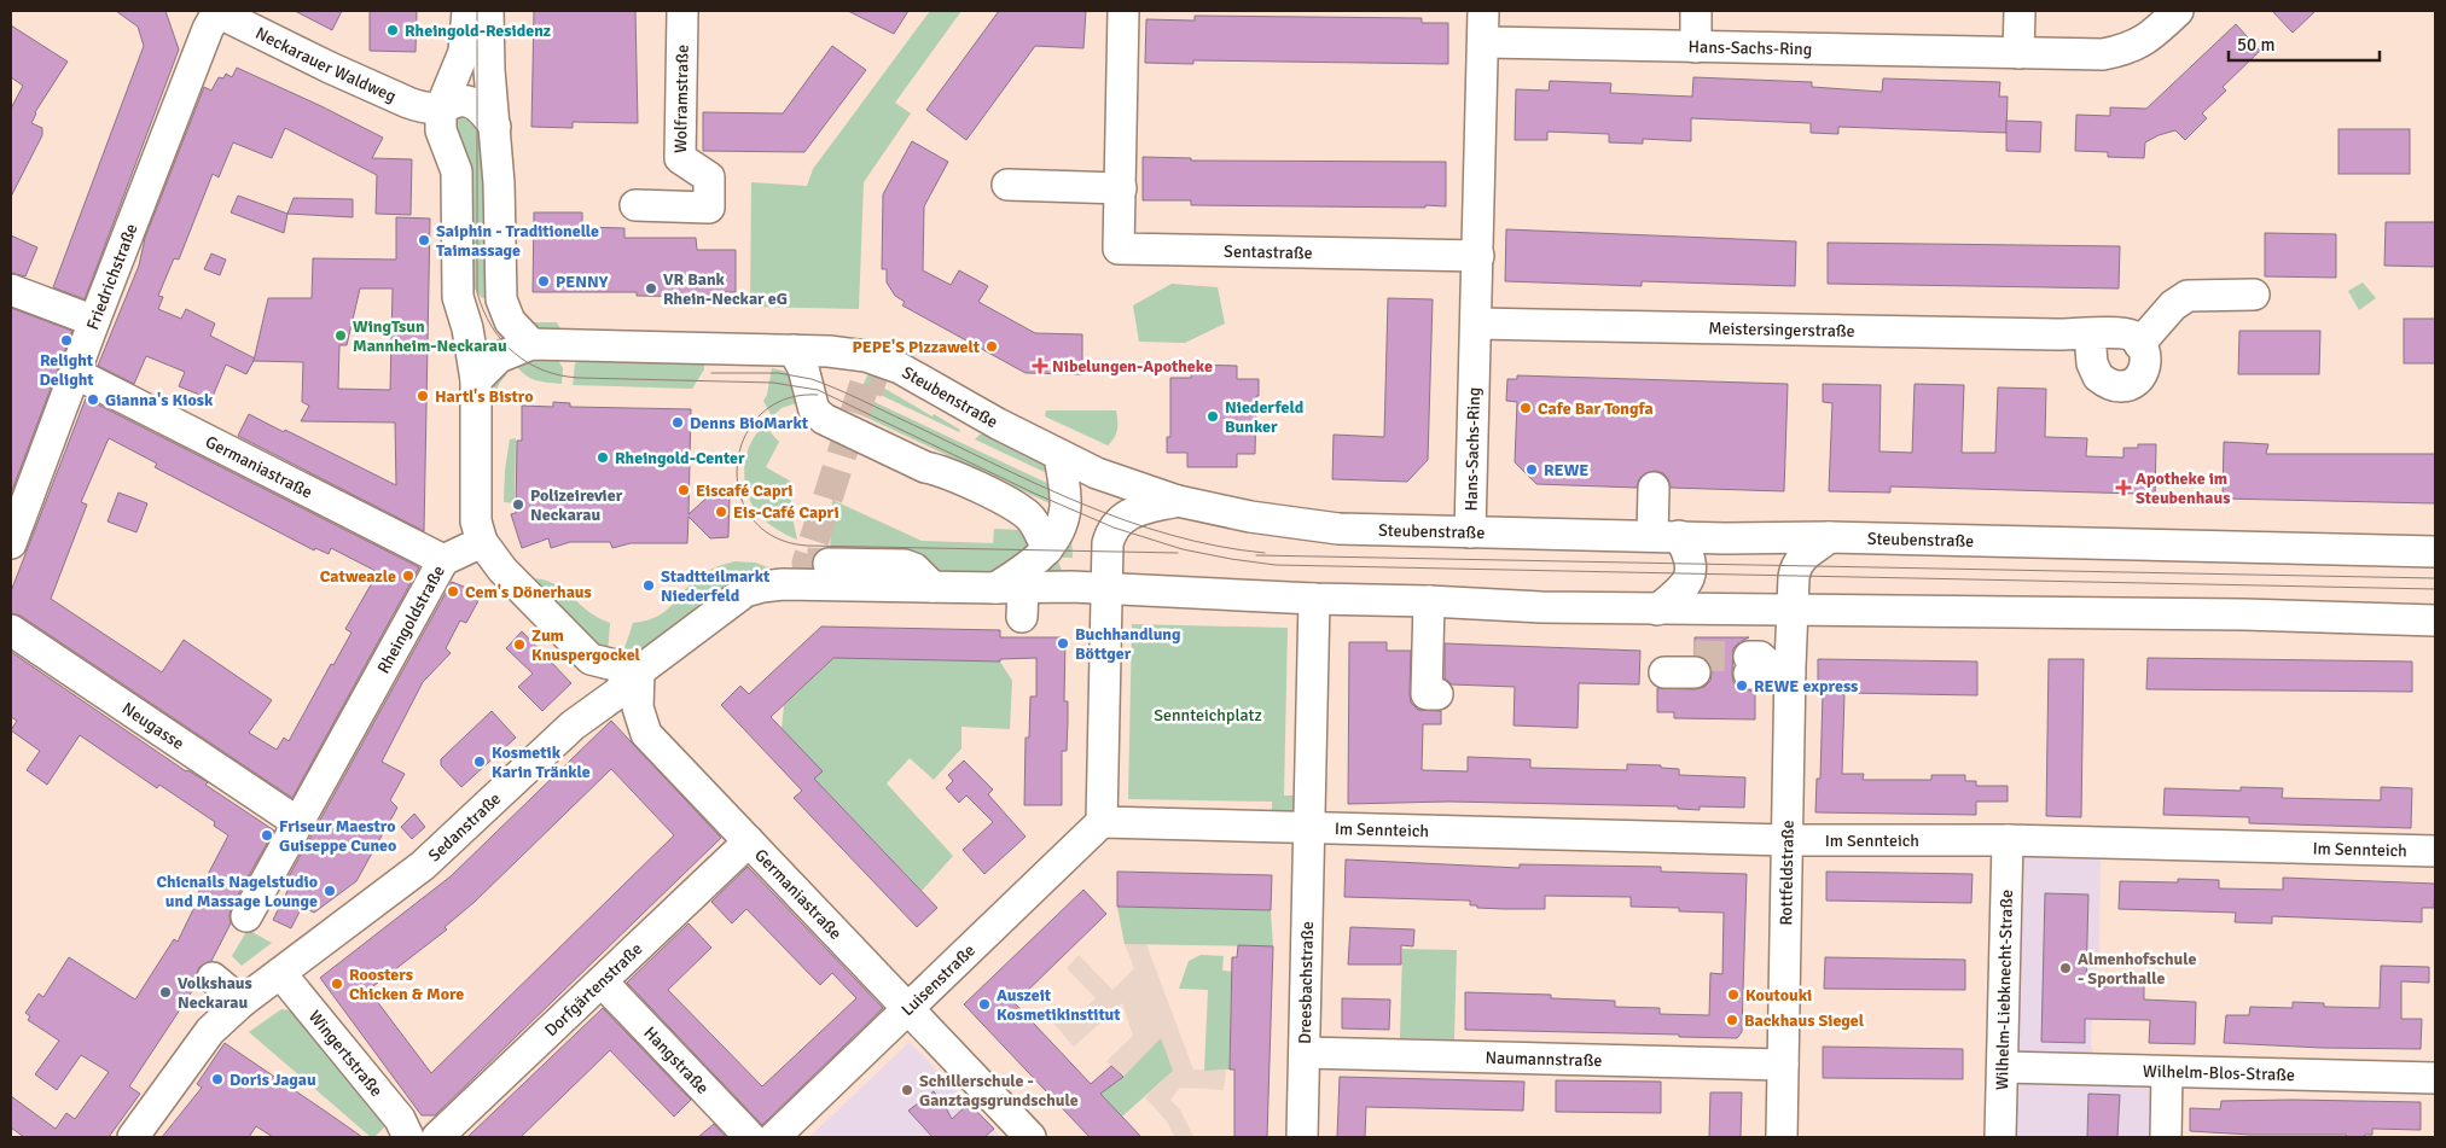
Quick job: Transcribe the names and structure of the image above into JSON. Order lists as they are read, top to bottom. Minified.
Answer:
{"streets":{"street":["Hans-Sachs-Ring","Neckarauer Waldweg","Wolframstraße","Sentastraße","Friedrichstraße","Meistersingerstraße","Steubenstraße","Germaniastraße","Rheingoldstraße","Neugasse","Sedanstraße","Im Sennteich","Rottfeldstraße","Luisenstraße","Dreesbachstraße","Wilhelm-Liebknecht-Straße","Dorfgärtenstraße","Wingertstraße","Naumannstraße","Hangstraße","Wilhelm-Blos-Straße"]},"crossings":[["Hans-Sachs-Ring","Sentastraße"],["Hans-Sachs-Ring","Meistersingerstraße"],["Hans-Sachs-Ring","Steubenstraße"],["Neckarauer Waldweg","Friedrichstraße"],["Friedrichstraße","Germaniastraße"],["Steubenstraße","Rottfeldstraße"],["Germaniastraße","Rheingoldstraße"],["Germaniastraße","Sedanstraße"],["Germaniastraße","Luisenstraße"],["Germaniastraße","Dorfgärtenstraße"],["Rheingoldstraße","Neugasse"],["Sedanstraße","Wingertstraße"],["Im Sennteich","Rottfeldstraße"],["Im Sennteich","Dreesbachstraße"],["Im Sennteich","Wilhelm-Liebknecht-Straße"],["Rottfeldstraße","Naumannstraße"],["Dreesbachstraße","Naumannstraße"],["Wilhelm-Liebknecht-Straße","Wilhelm-Blos-Straße"],["Dorfgärtenstraße","Hangstraße"]],"parks":["Sennteichplatz"],"places":{"other":["Rheingold-Residenz","Saiphin - Traditionelle Taimassage","PENNY","VR Bank Rhein-Neckar eG","WingTsun Mannheim-Neckarau","Relight Delight","PEPE'S Pizzawelt","Hartl's Bistro","Gianna's Kiosk","Cafe Bar Tongfa","Niederfeld Bunker","Denns BioMarkt","Rheingold-Center","REWE","Eiscafé Capri","Polizeirevier Neckarau","Eis-Café Capri","Catweazle","Stadtteilmarkt Niederfeld","Cem's Dönerhaus","Buchhandlung Böttger","Zum Knuspergockel","REWE express","Kosmetik Karin Tränkle","Friseur Maestro Guiseppe Cuneo","Chicnails Nagelstudio und Massage Lounge","Almenhofschule - Sporthalle","Roosters Chicken & More","Volkshaus Neckarau","Koutouki","Auszeit Kosmetikinstitut","Backhaus Siegel","Doris Jagau","Schillerschule - Ganztagsgrundschule"],"health":["Nibelungen-Apotheke","Apotheke im Steubenhaus"]},"scale_bar":"50 m"}
